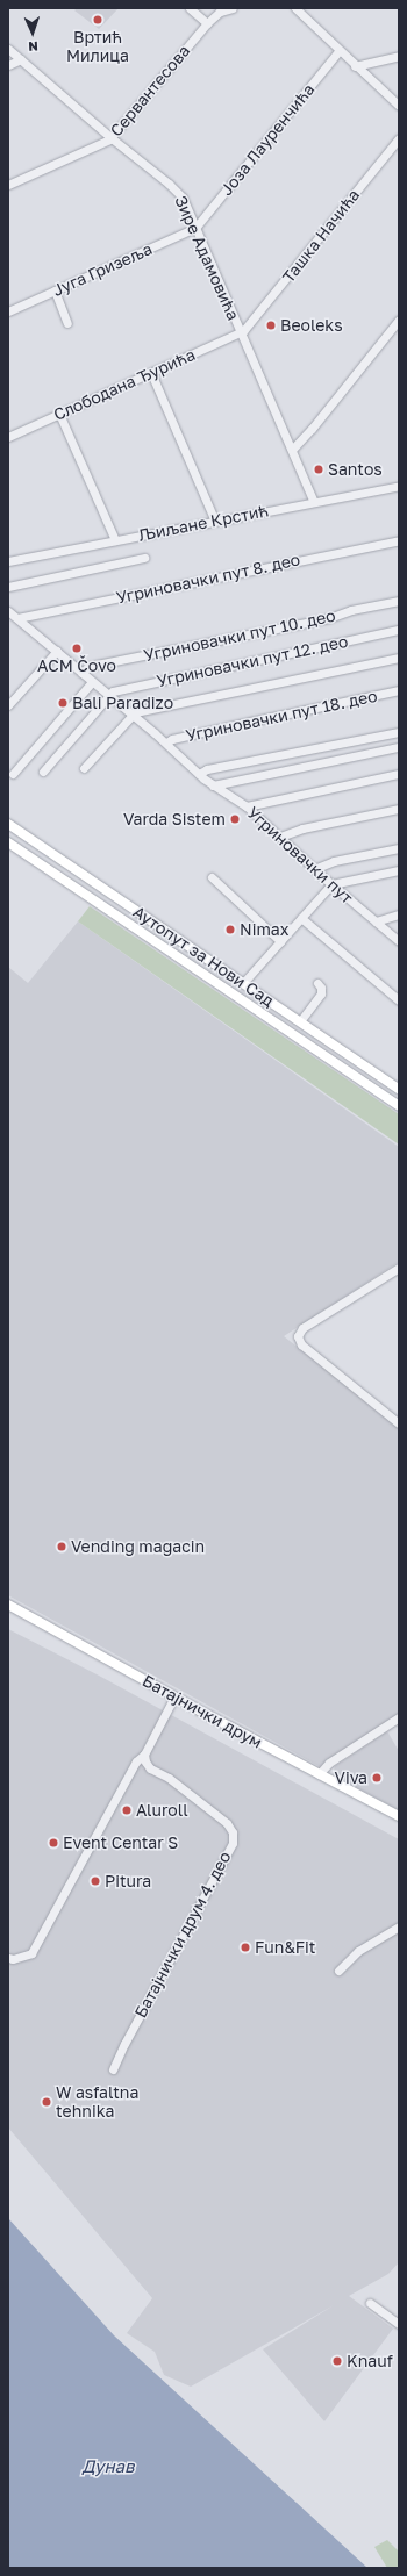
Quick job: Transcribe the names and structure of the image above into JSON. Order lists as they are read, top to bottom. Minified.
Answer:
{"streets":{"main road":["Аутопут за Нови Сад","Батајнички друм"],"street":["Сервантесова","Јоза Лауренчића","Ташка Начића","Зире Адамовића","Југа Гризеља","Слободана Ђурића","Љиљане Крстић","Угриновачки пут 8. део","Угриновачки пут 10. део","Угриновачки пут 12. део","Угриновачки пут 18. део","Угриновачки пут","Батајнички друм 4. део"]},"crossings":[["Сервантесова","Зире Адамовића"],["Јоза Лауренчића","Зире Адамовића"],["Јоза Лауренчића","Југа Гризеља"],["Ташка Начића","Зире Адамовића"],["Ташка Начића","Слободана Ђурића"],["Зире Адамовића","Југа Гризеља"],["Зире Адамовића","Слободана Ђурића"],["Зире Адамовића","Љиљане Крстић"],["Угриновачки пут 8. део","Угриновачки пут"],["Угриновачки пут 10. део","Угриновачки пут"],["Угриновачки пут 12. део","Угриновачки пут"],["Угриновачки пут 18. део","Угриновачки пут"]],"water":["Дунав"],"places":["Вртић Милица","Beoleks","Santos","ACM Čovo","Bali Paradizo","Varda Sistem","Nimax","Vending magacin","Viva","Aluroll","Event Centar S","Pitura","Fun&Fit","W asfaltna tehnika","Knauf"],"north":"bottom"}
